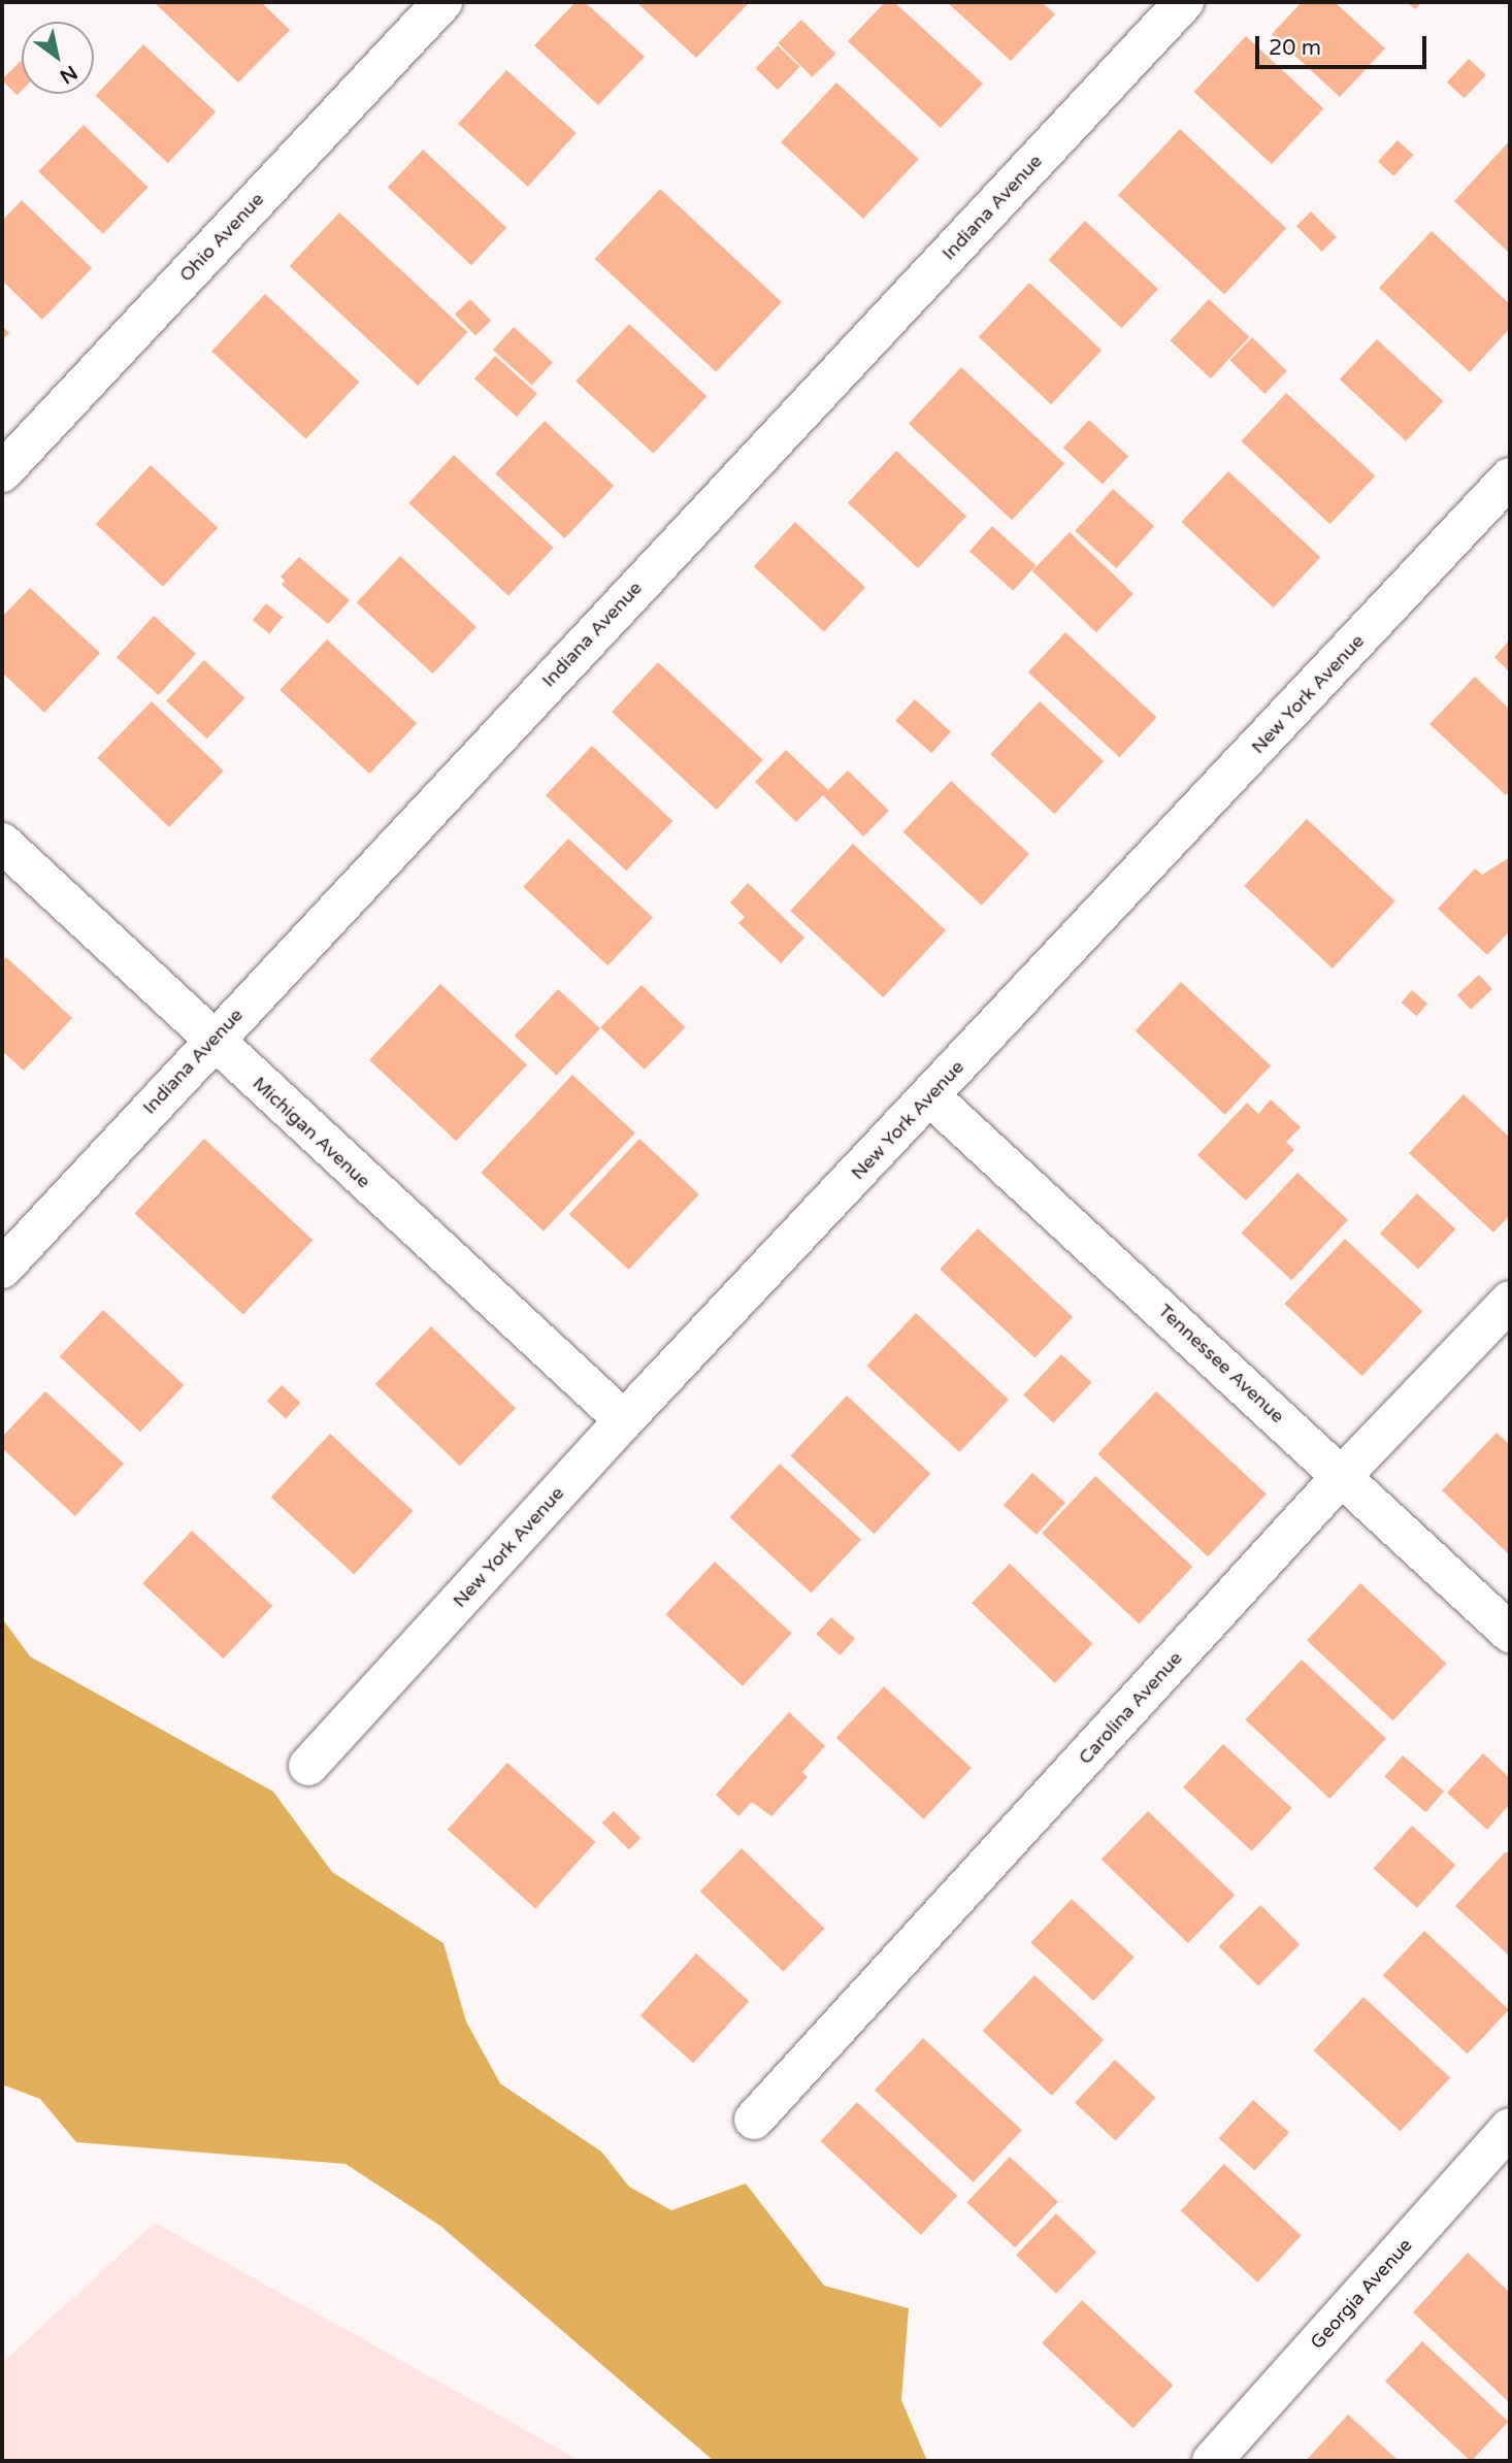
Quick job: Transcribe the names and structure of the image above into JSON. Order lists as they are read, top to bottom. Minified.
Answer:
{"streets":{"street":["Indiana Avenue","Ohio Avenue","New York Avenue","Michigan Avenue","Tennessee Avenue","Carolina Avenue","Georgia Avenue"]},"crossings":[["Indiana Avenue","Michigan Avenue"],["New York Avenue","Michigan Avenue"],["New York Avenue","Tennessee Avenue"],["Tennessee Avenue","Carolina Avenue"]],"scale_bar":"20 m","north":"bottom right"}
